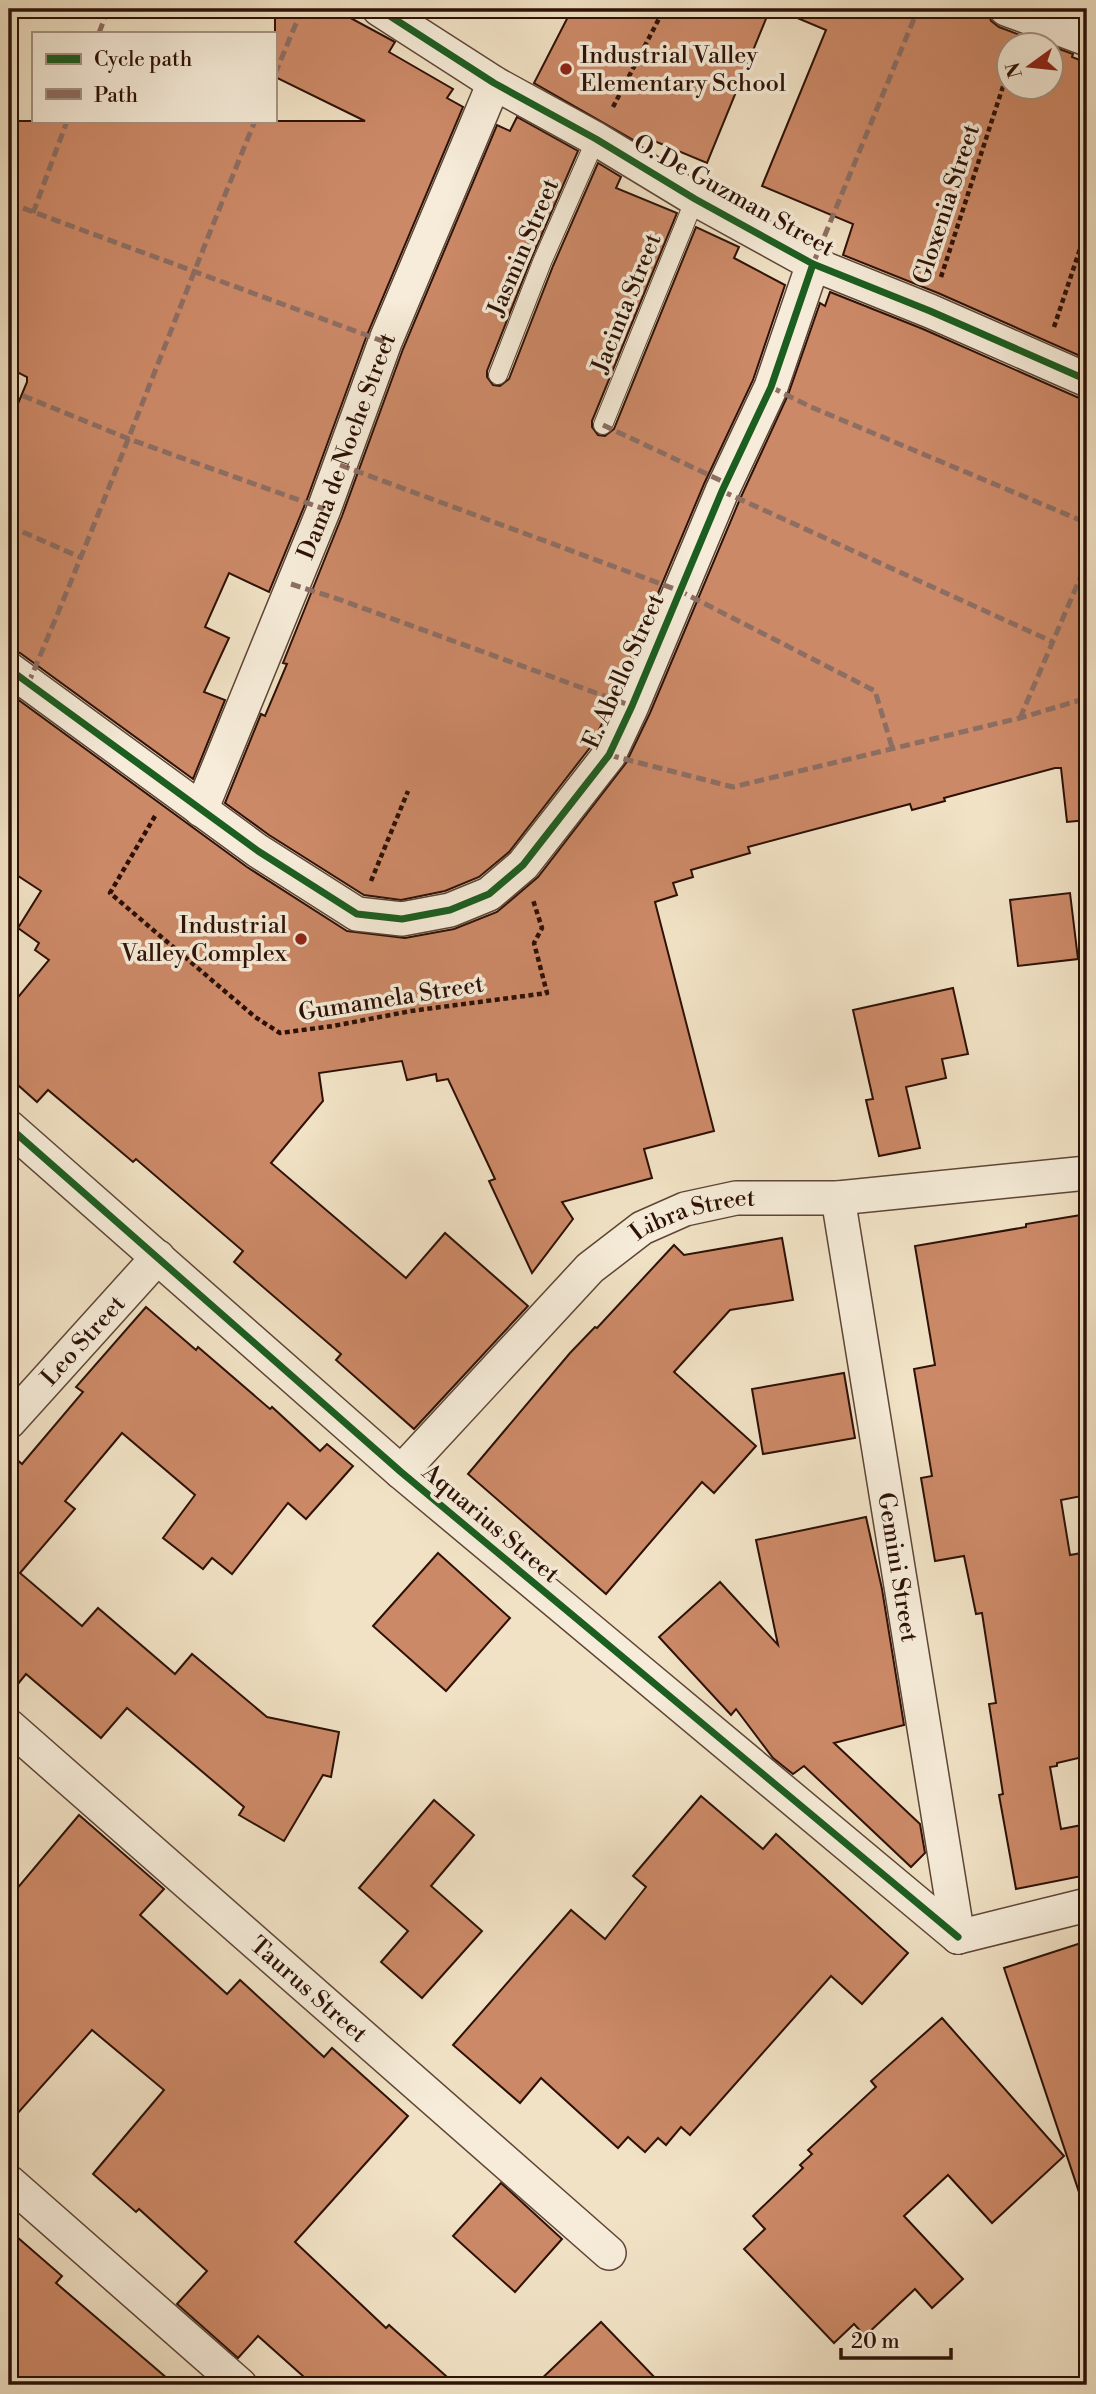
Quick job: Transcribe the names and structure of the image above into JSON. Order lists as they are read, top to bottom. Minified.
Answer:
{"streets":{"street":["O. De Guzman Street","Dama de Noche Street","E. Abello Street","Libra Street","Leo Street","Aquarius Street","Gemini Street","Taurus Street"],"lane":["Jasmin Street","Jacinta Street"],"path":["Gloxenia Street","Gumamela Street"]},"crossings":[["O. De Guzman Street","Gloxenia Street"],["O. De Guzman Street","Jasmin Street"],["O. De Guzman Street","Jacinta Street"],["O. De Guzman Street","Dama de Noche Street"],["O. De Guzman Street","E. Abello Street"],["Dama de Noche Street","E. Abello Street"],["E. Abello Street","Gumamela Street"],["Libra Street","Aquarius Street"],["Libra Street","Gemini Street"],["Leo Street","Aquarius Street"],["Aquarius Street","Gemini Street"]],"places":["Industrial Valley Elementary School","Industrial Valley Complex"],"legend":["Cycle path","Path"],"scale_bar":"20 m","north":"left"}
